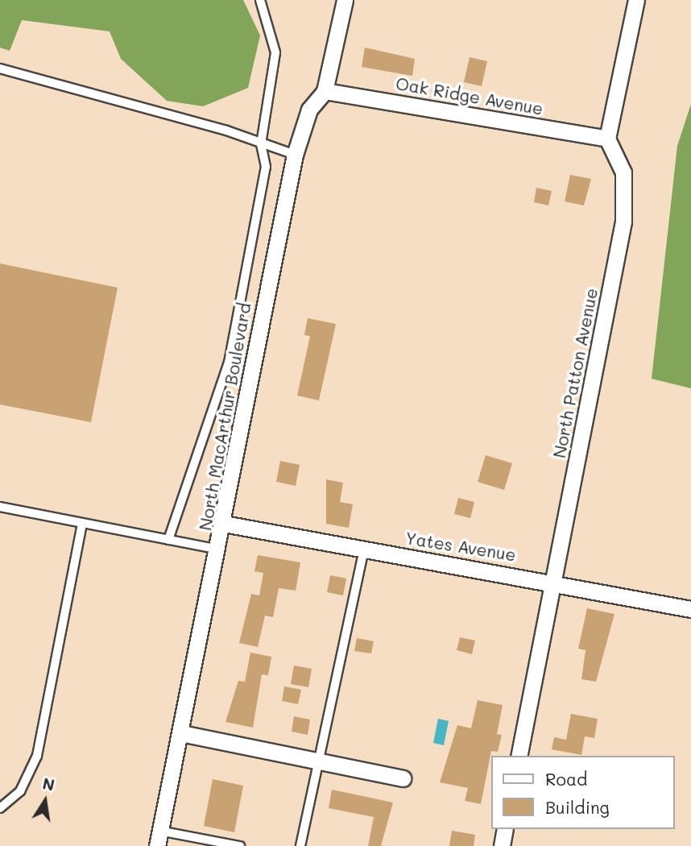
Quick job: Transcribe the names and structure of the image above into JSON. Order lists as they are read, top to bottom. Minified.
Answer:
{"streets":{"street":["Oak Ridge Avenue","North Patton Avenue","North MacArthur Boulevard","Yates Avenue"]},"crossings":[["Oak Ridge Avenue","North Patton Avenue"],["Oak Ridge Avenue","North MacArthur Boulevard"],["North Patton Avenue","Yates Avenue"],["North MacArthur Boulevard","Yates Avenue"]],"legend":["Road","Building"],"north":"top"}
